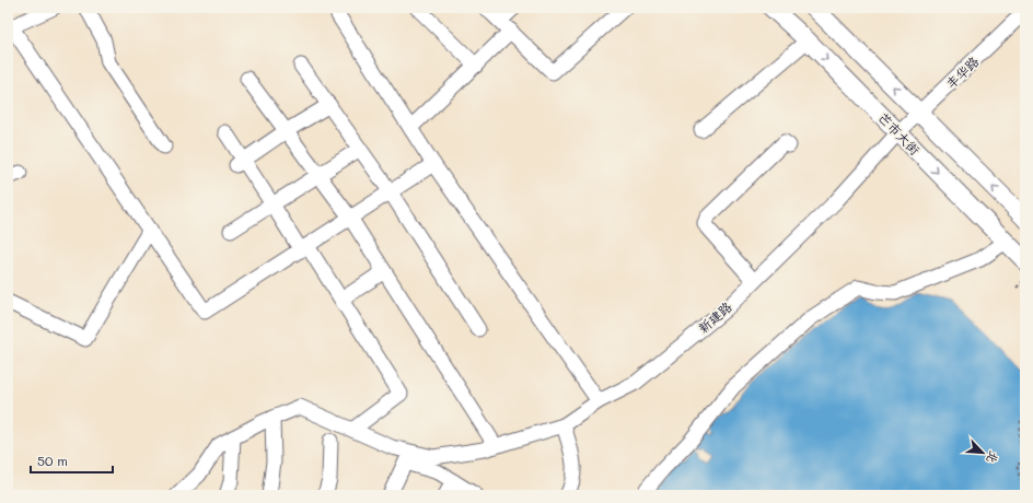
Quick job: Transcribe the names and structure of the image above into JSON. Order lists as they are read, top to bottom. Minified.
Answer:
{"streets":{"main road":["芒市大街"],"street":["丰华路","新建路"]},"crossings":[["丰华路","芒市大街"],["丰华路","新建路"],["芒市大街","新建路"]],"scale_bar":"50 m","north":"bottom right"}
